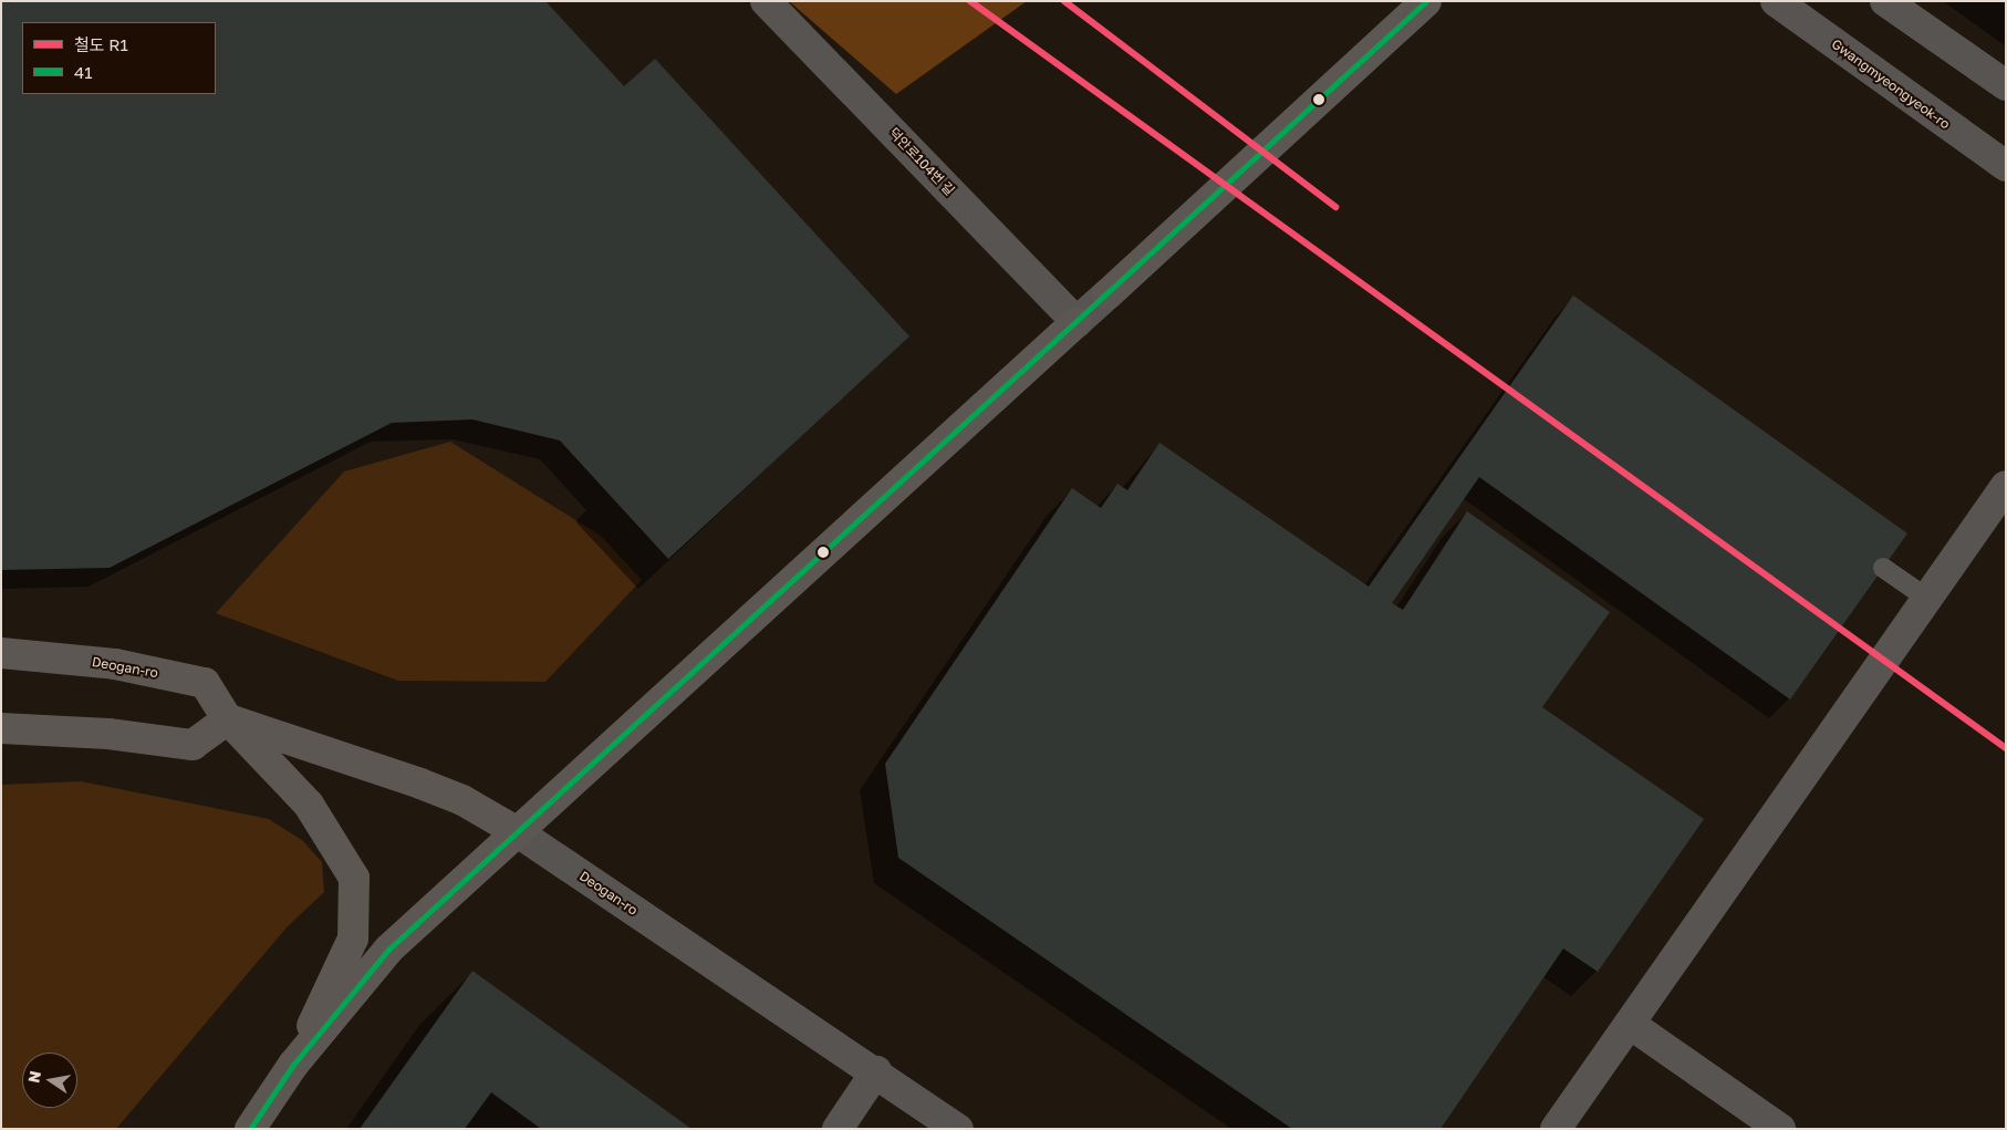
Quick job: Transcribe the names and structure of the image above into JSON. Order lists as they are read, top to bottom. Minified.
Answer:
{"streets":{"main road":["Deogan-ro"],"street":["Gwangmyeongyeok-ro","덕안로104번 길"]},"lines":["rail line R1","transit line 41"],"legend":["철도 R1","41"],"north":"left"}
